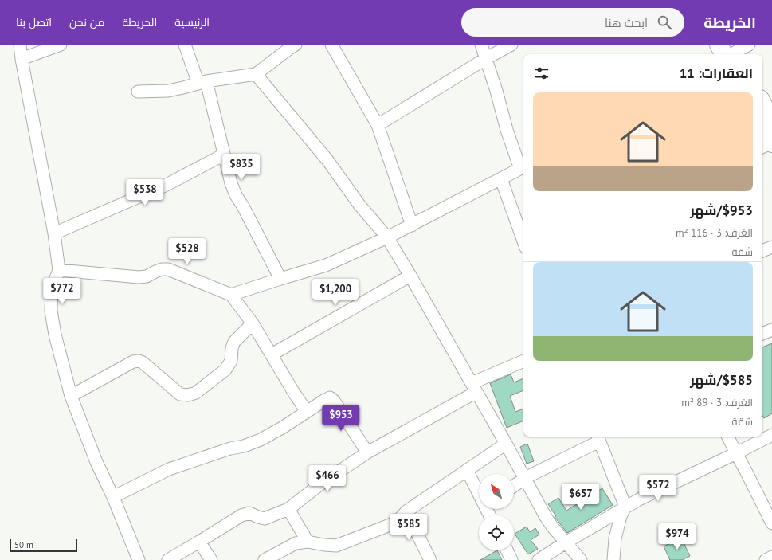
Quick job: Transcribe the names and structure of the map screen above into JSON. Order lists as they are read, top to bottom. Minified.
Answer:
{"scale_bar":"50 m","north":"top left","page":{"header":"الخريطة","search":"ابحث هنا","nav":["الرئيسية","الخريطة","من نحن","اتصل بنا"],"heading":"العقارات: 11","list":[{"name":"$953/شهر","note":"الغرف: 3 · 116 m² · شقة"},{"name":"$585/شهر","note":"الغرف: 3 · 89 m² · شقة"}],"price":["$835","$538","$528","$772","$1,200","$953","$466","$572","$657","$585","$974"],"scale":"50 m"}}
